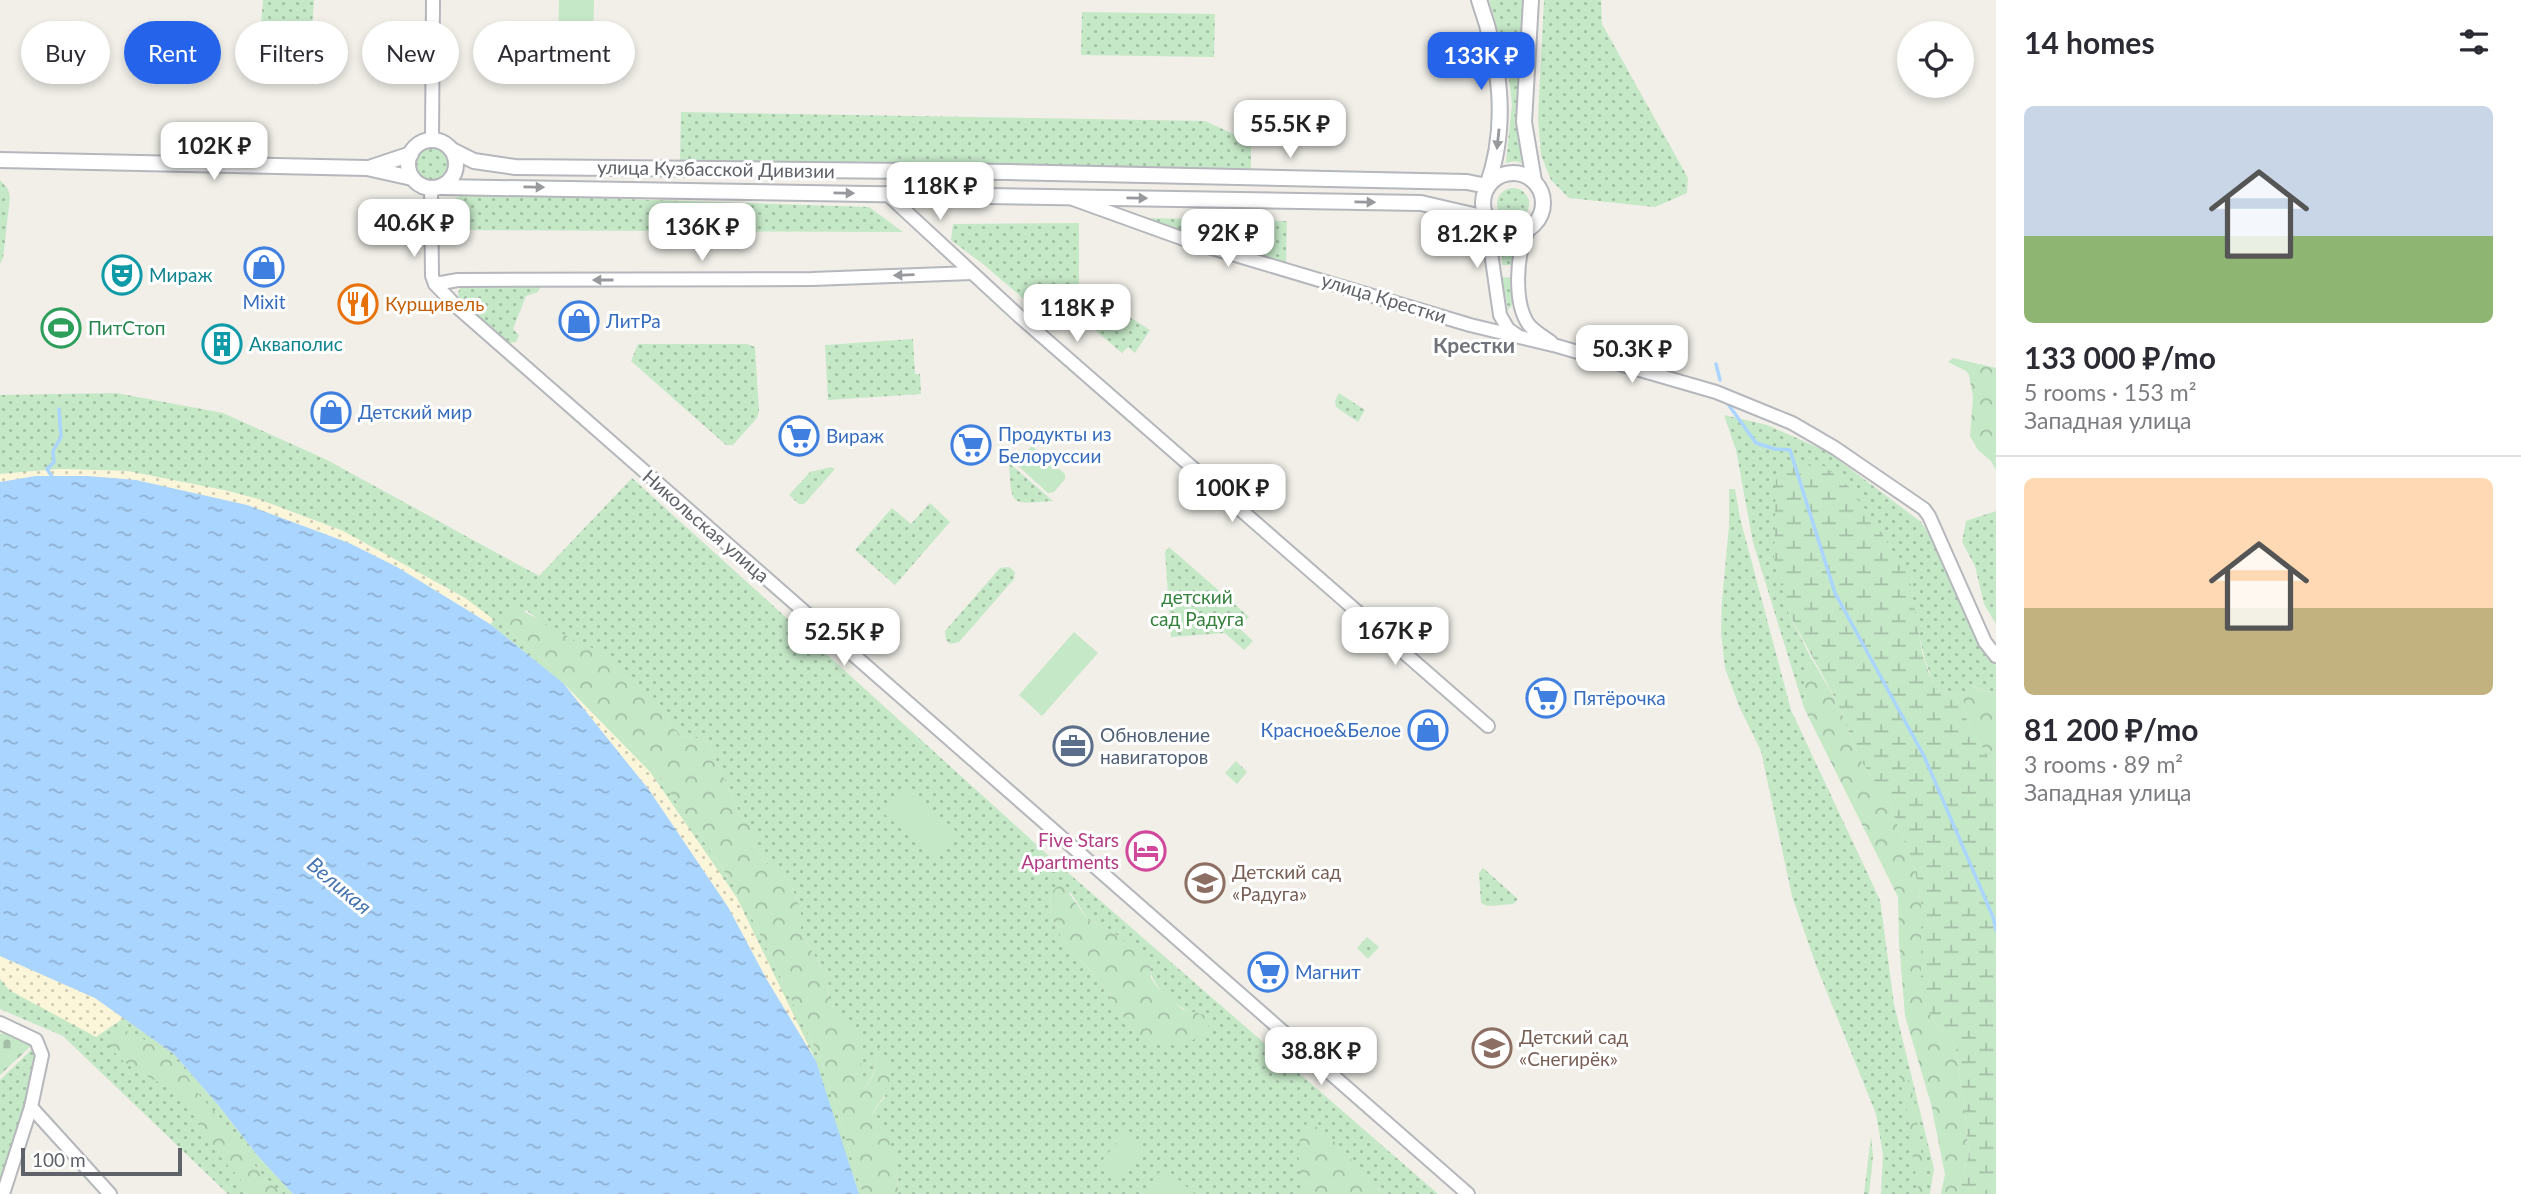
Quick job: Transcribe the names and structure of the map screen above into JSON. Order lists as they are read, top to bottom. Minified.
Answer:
{"streets":{"street":["улица Кузбасской Дивизии","улица Крестки","Никольская улица"]},"crossings":[["улица Кузбасской Дивизии","улица Крестки"]],"districts":["Крестки"],"water":["Великая"],"parks":["детский сад Радуга"],"places":{"shop":["Mixit","ЛитРа","Детский мир","Красное&Белое"],"theatre":["Мираж"],"restaurant":["Курщивель"],"sports":["ПитСтоп"],"building":["Акваполис"],"supermarket":["Вираж","Продукты из Белоруссии","Пятёрочка","Магнит"],"office":["Обновление навигаторов"],"hotel":["Five Stars Apartments"],"school or university":["Детский сад «Радуга»","Детский сад «Снегирёк»"]},"scale_bar":"100 m","page":{"heading":"14 homes","chip":["Buy","Rent","Filters","New","Apartment"],"price":["133K ₽","55.5K ₽","102K ₽","118K ₽","40.6K ₽","136K ₽","92K ₽","81.2K ₽","118K ₽","50.3K ₽","100K ₽","167K ₽","52.5K ₽","38.8K ₽"],"list":[{"name":"133 000 ₽/mo","note":"5 rooms · 153 m² · Западная улица"},{"name":"81 200 ₽/mo","note":"3 rooms · 89 m² · Западная улица"}],"scale":"100 m"}}
